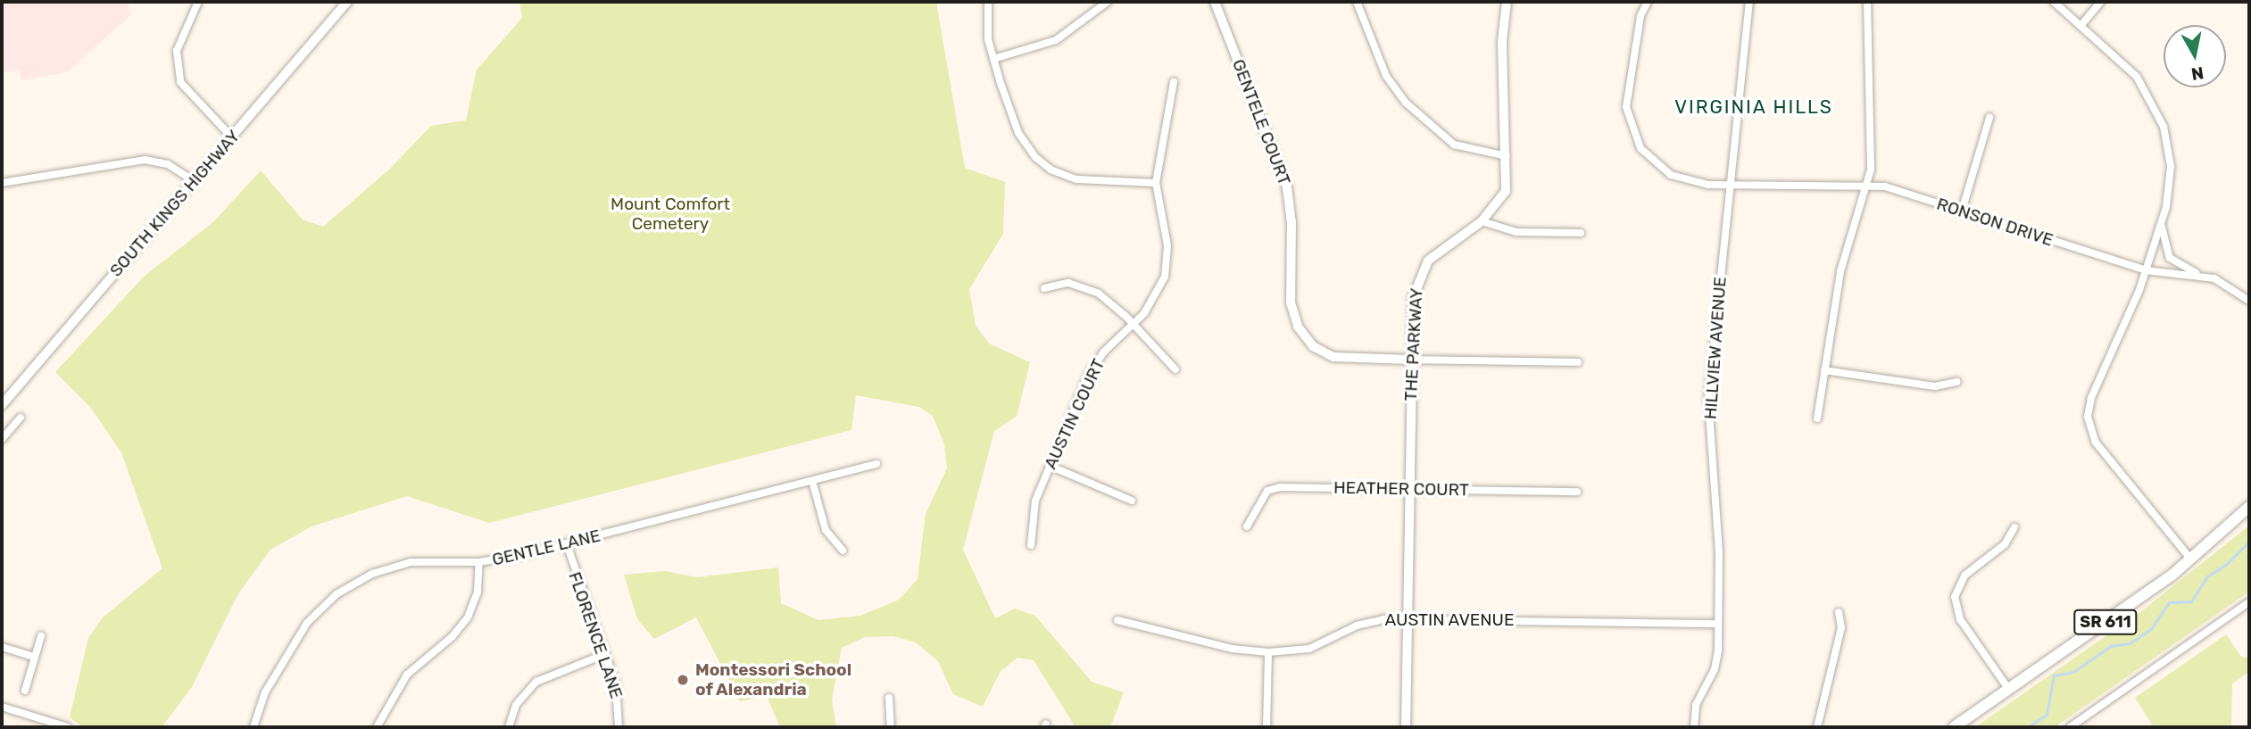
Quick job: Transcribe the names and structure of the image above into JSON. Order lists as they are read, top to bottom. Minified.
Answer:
{"streets":{"main road":["SR 611"],"street":["GENTELE COURT","SOUTH KINGS HIGHWAY","RONSON DRIVE","THE PARKWAY","HILLVIEW AVENUE","AUSTIN COURT","HEATHER COURT","GENTLE LANE","AUSTIN AVENUE","FLORENCE LANE"]},"crossings":[["GENTELE COURT","THE PARKWAY"],["RONSON DRIVE","HILLVIEW AVENUE"],["THE PARKWAY","HEATHER COURT"],["THE PARKWAY","AUSTIN AVENUE"],["HILLVIEW AVENUE","AUSTIN AVENUE"],["GENTLE LANE","FLORENCE LANE"]],"districts":["VIRGINIA HILLS"],"parks":["Mount Comfort Cemetery"],"places":["Montessori School of Alexandria"],"north":"bottom"}
